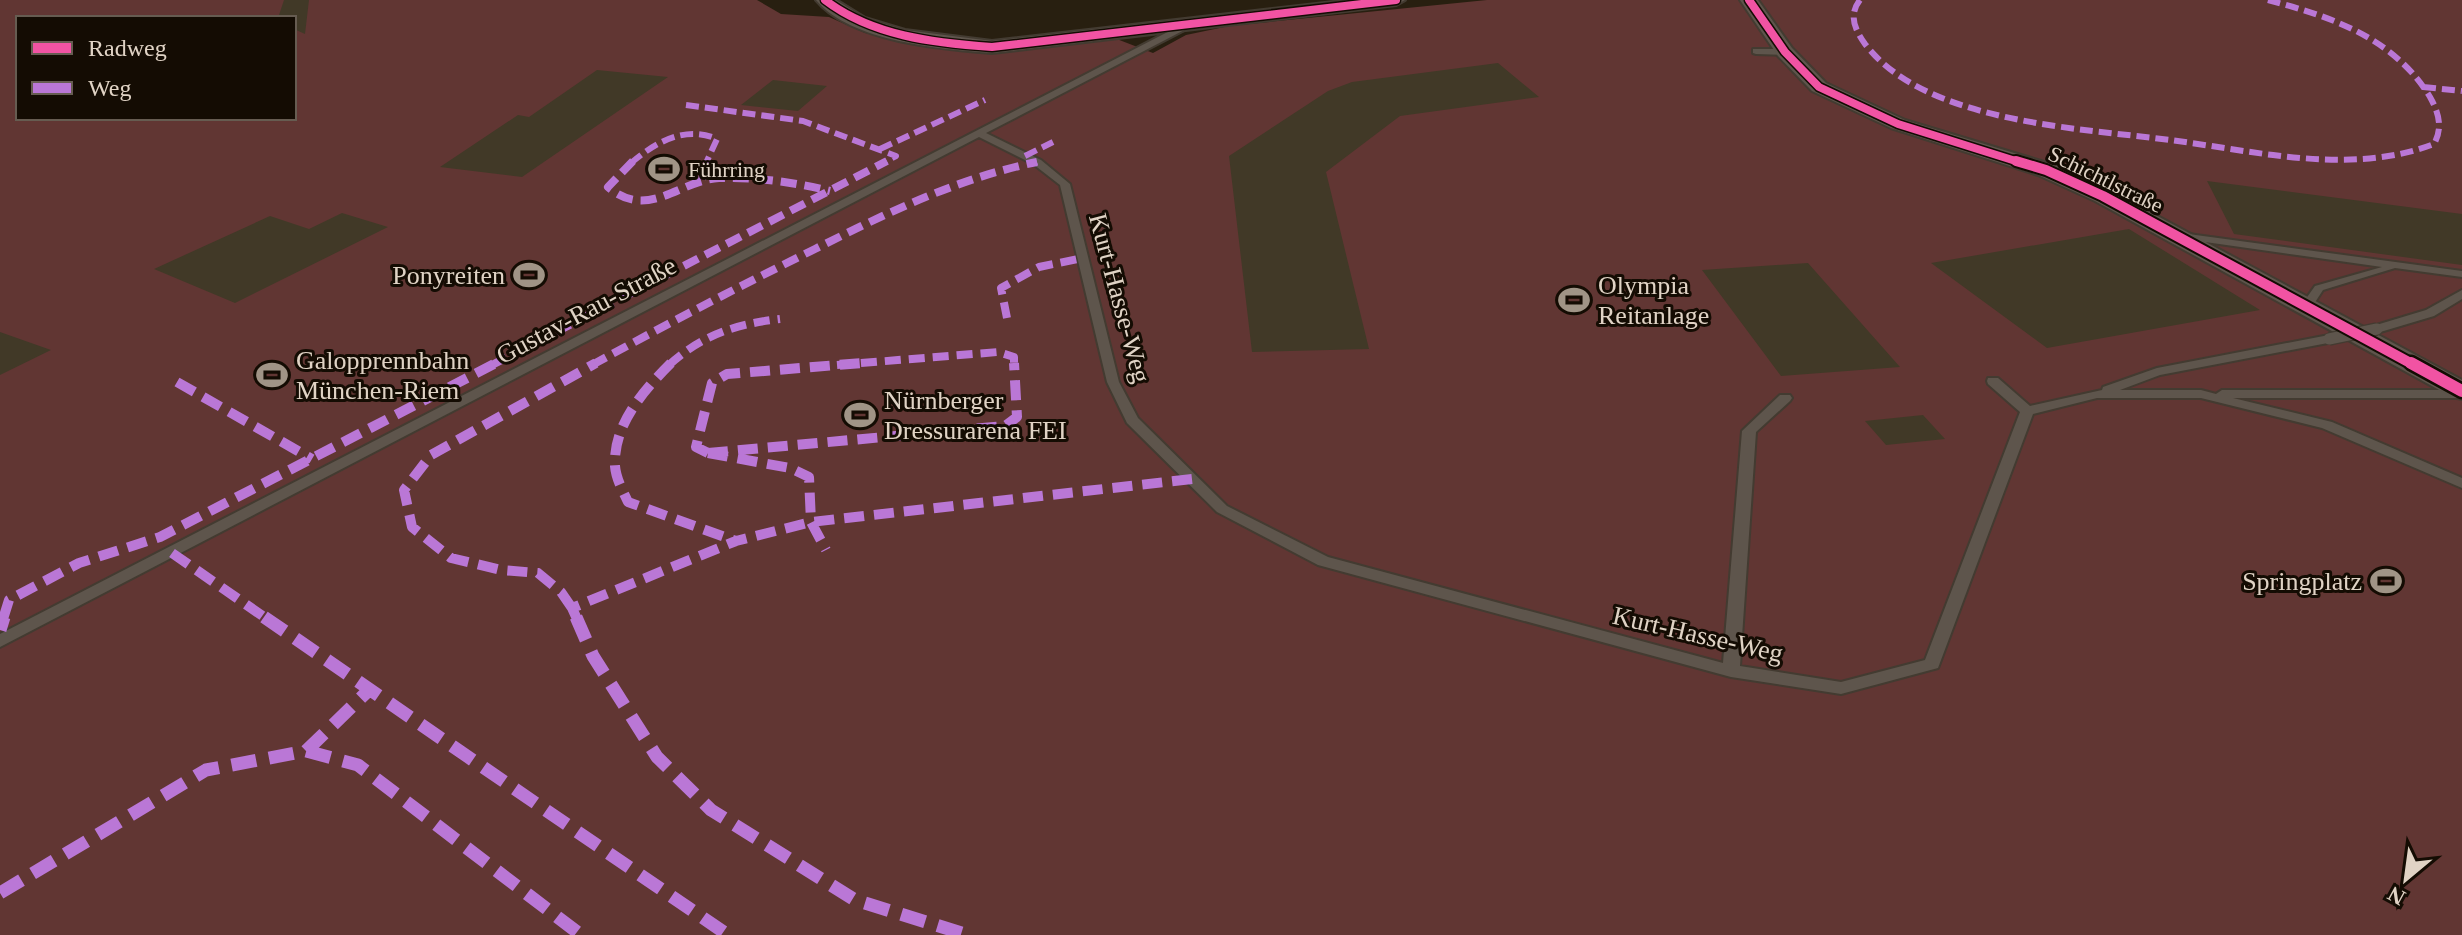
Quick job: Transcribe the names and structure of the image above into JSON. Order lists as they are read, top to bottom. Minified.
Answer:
{"streets":{"street":["Schichtlstraße"],"lane":["Kurt-Hasse-Weg","Gustav-Rau-Straße"]},"crossings":[["Kurt-Hasse-Weg","Gustav-Rau-Straße"]],"places":{"sports":["Führring","Ponyreiten","Olympia Reitanlage","Galopprennbahn München-Riem","Nürnberger Dressurarena FEI","Springplatz"]},"legend":["Radweg","Weg"],"north":"bottom left"}
